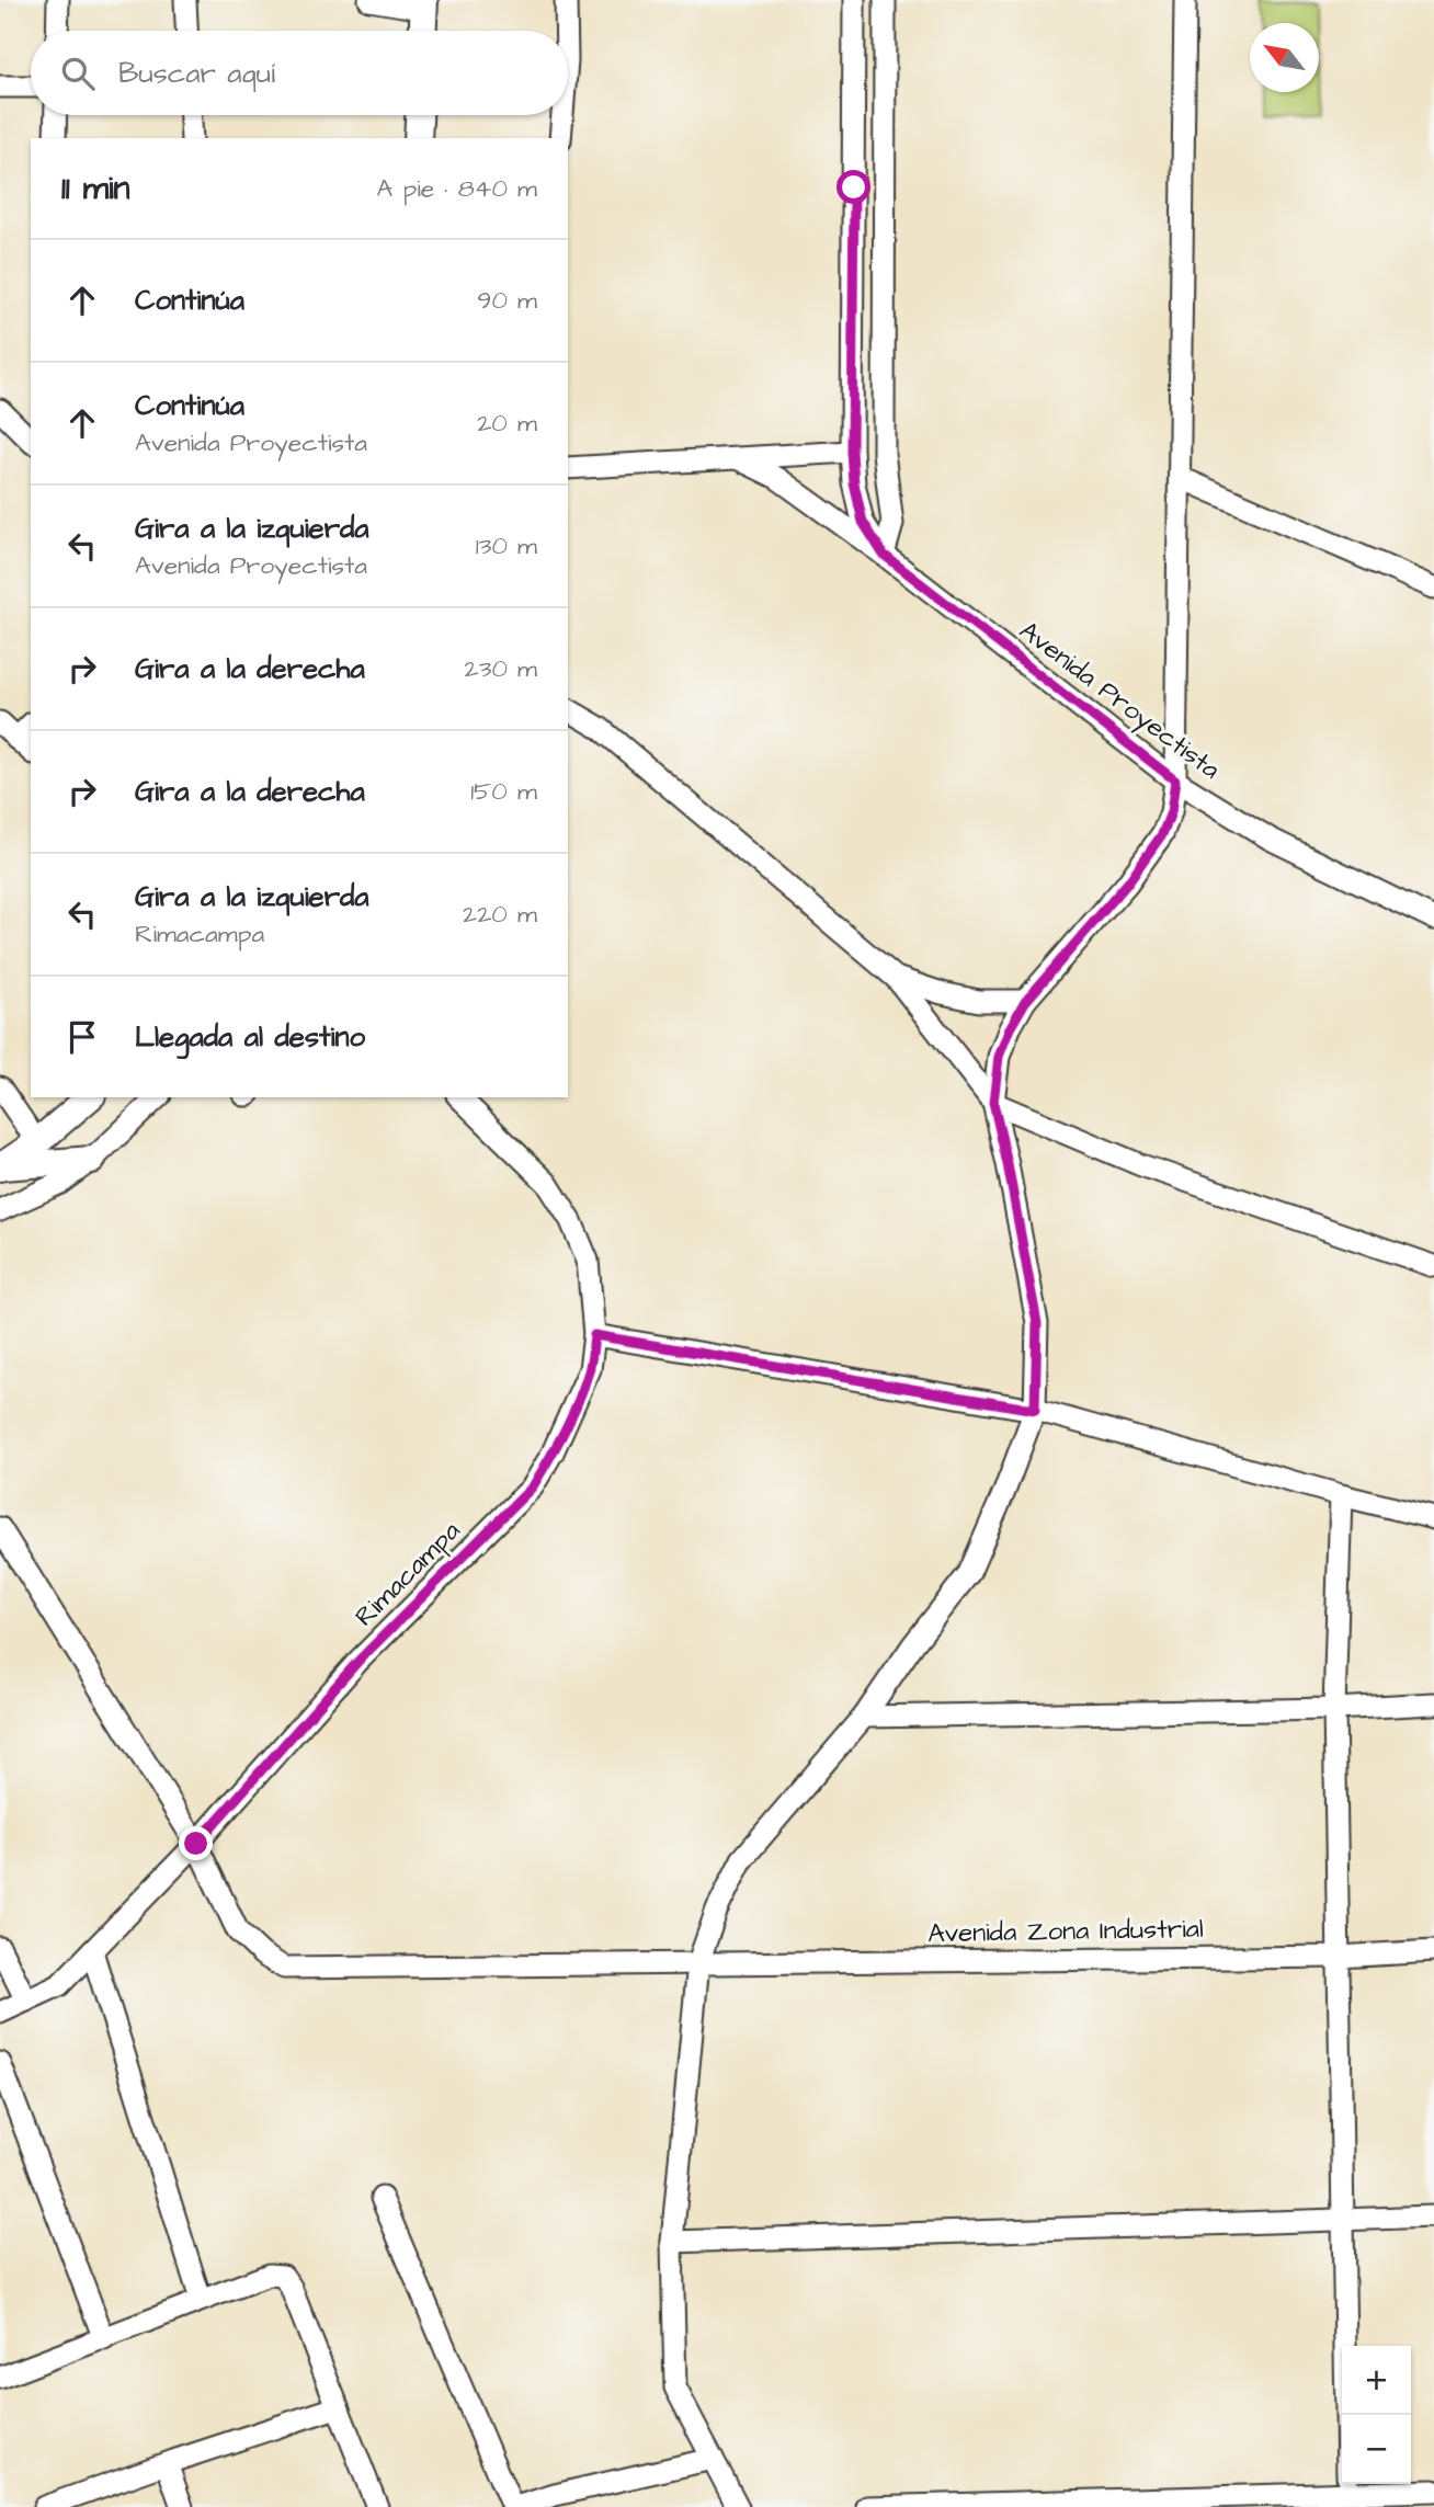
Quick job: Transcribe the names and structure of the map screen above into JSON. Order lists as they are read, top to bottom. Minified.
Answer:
{"streets":{"street":["Avenida Proyectista","Rimacampa","Avenida Zona Industrial"]},"crossings":[["Rimacampa","Avenida Zona Industrial"]],"north":"top left","page":{"search":"Buscar aquí","heading":["11 min","A pie · 840 m"],"list":[["Continúa","90 m"],["Continúa","Avenida Proyectista","20 m"],["Gira a la izquierda","Avenida Proyectista","130 m"],["Gira a la derecha","230 m"],["Gira a la derecha","150 m"],["Gira a la izquierda","Rimacampa","220 m"],"Llegada al destino"],"map_buttons":["+","−"]}}
